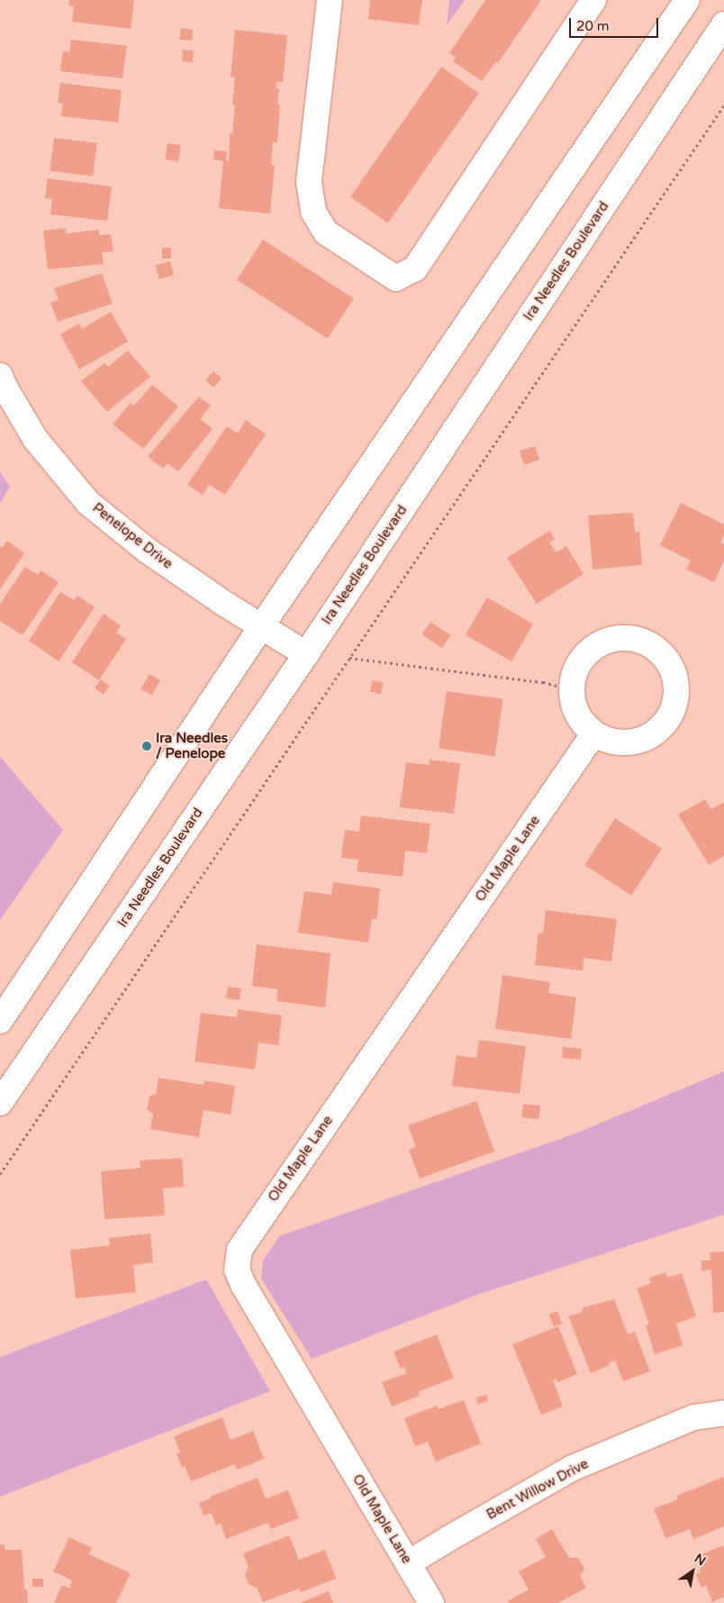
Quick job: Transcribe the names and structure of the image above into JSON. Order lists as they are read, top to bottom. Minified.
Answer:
{"streets":{"main road":["Ira Needles Boulevard","Penelope Drive","Old Maple Lane","Bent Willow Drive"]},"crossings":[["Ira Needles Boulevard","Penelope Drive"],["Old Maple Lane","Bent Willow Drive"]],"places":["Ira Needles / Penelope"],"scale_bar":"20 m","north":"top right"}
